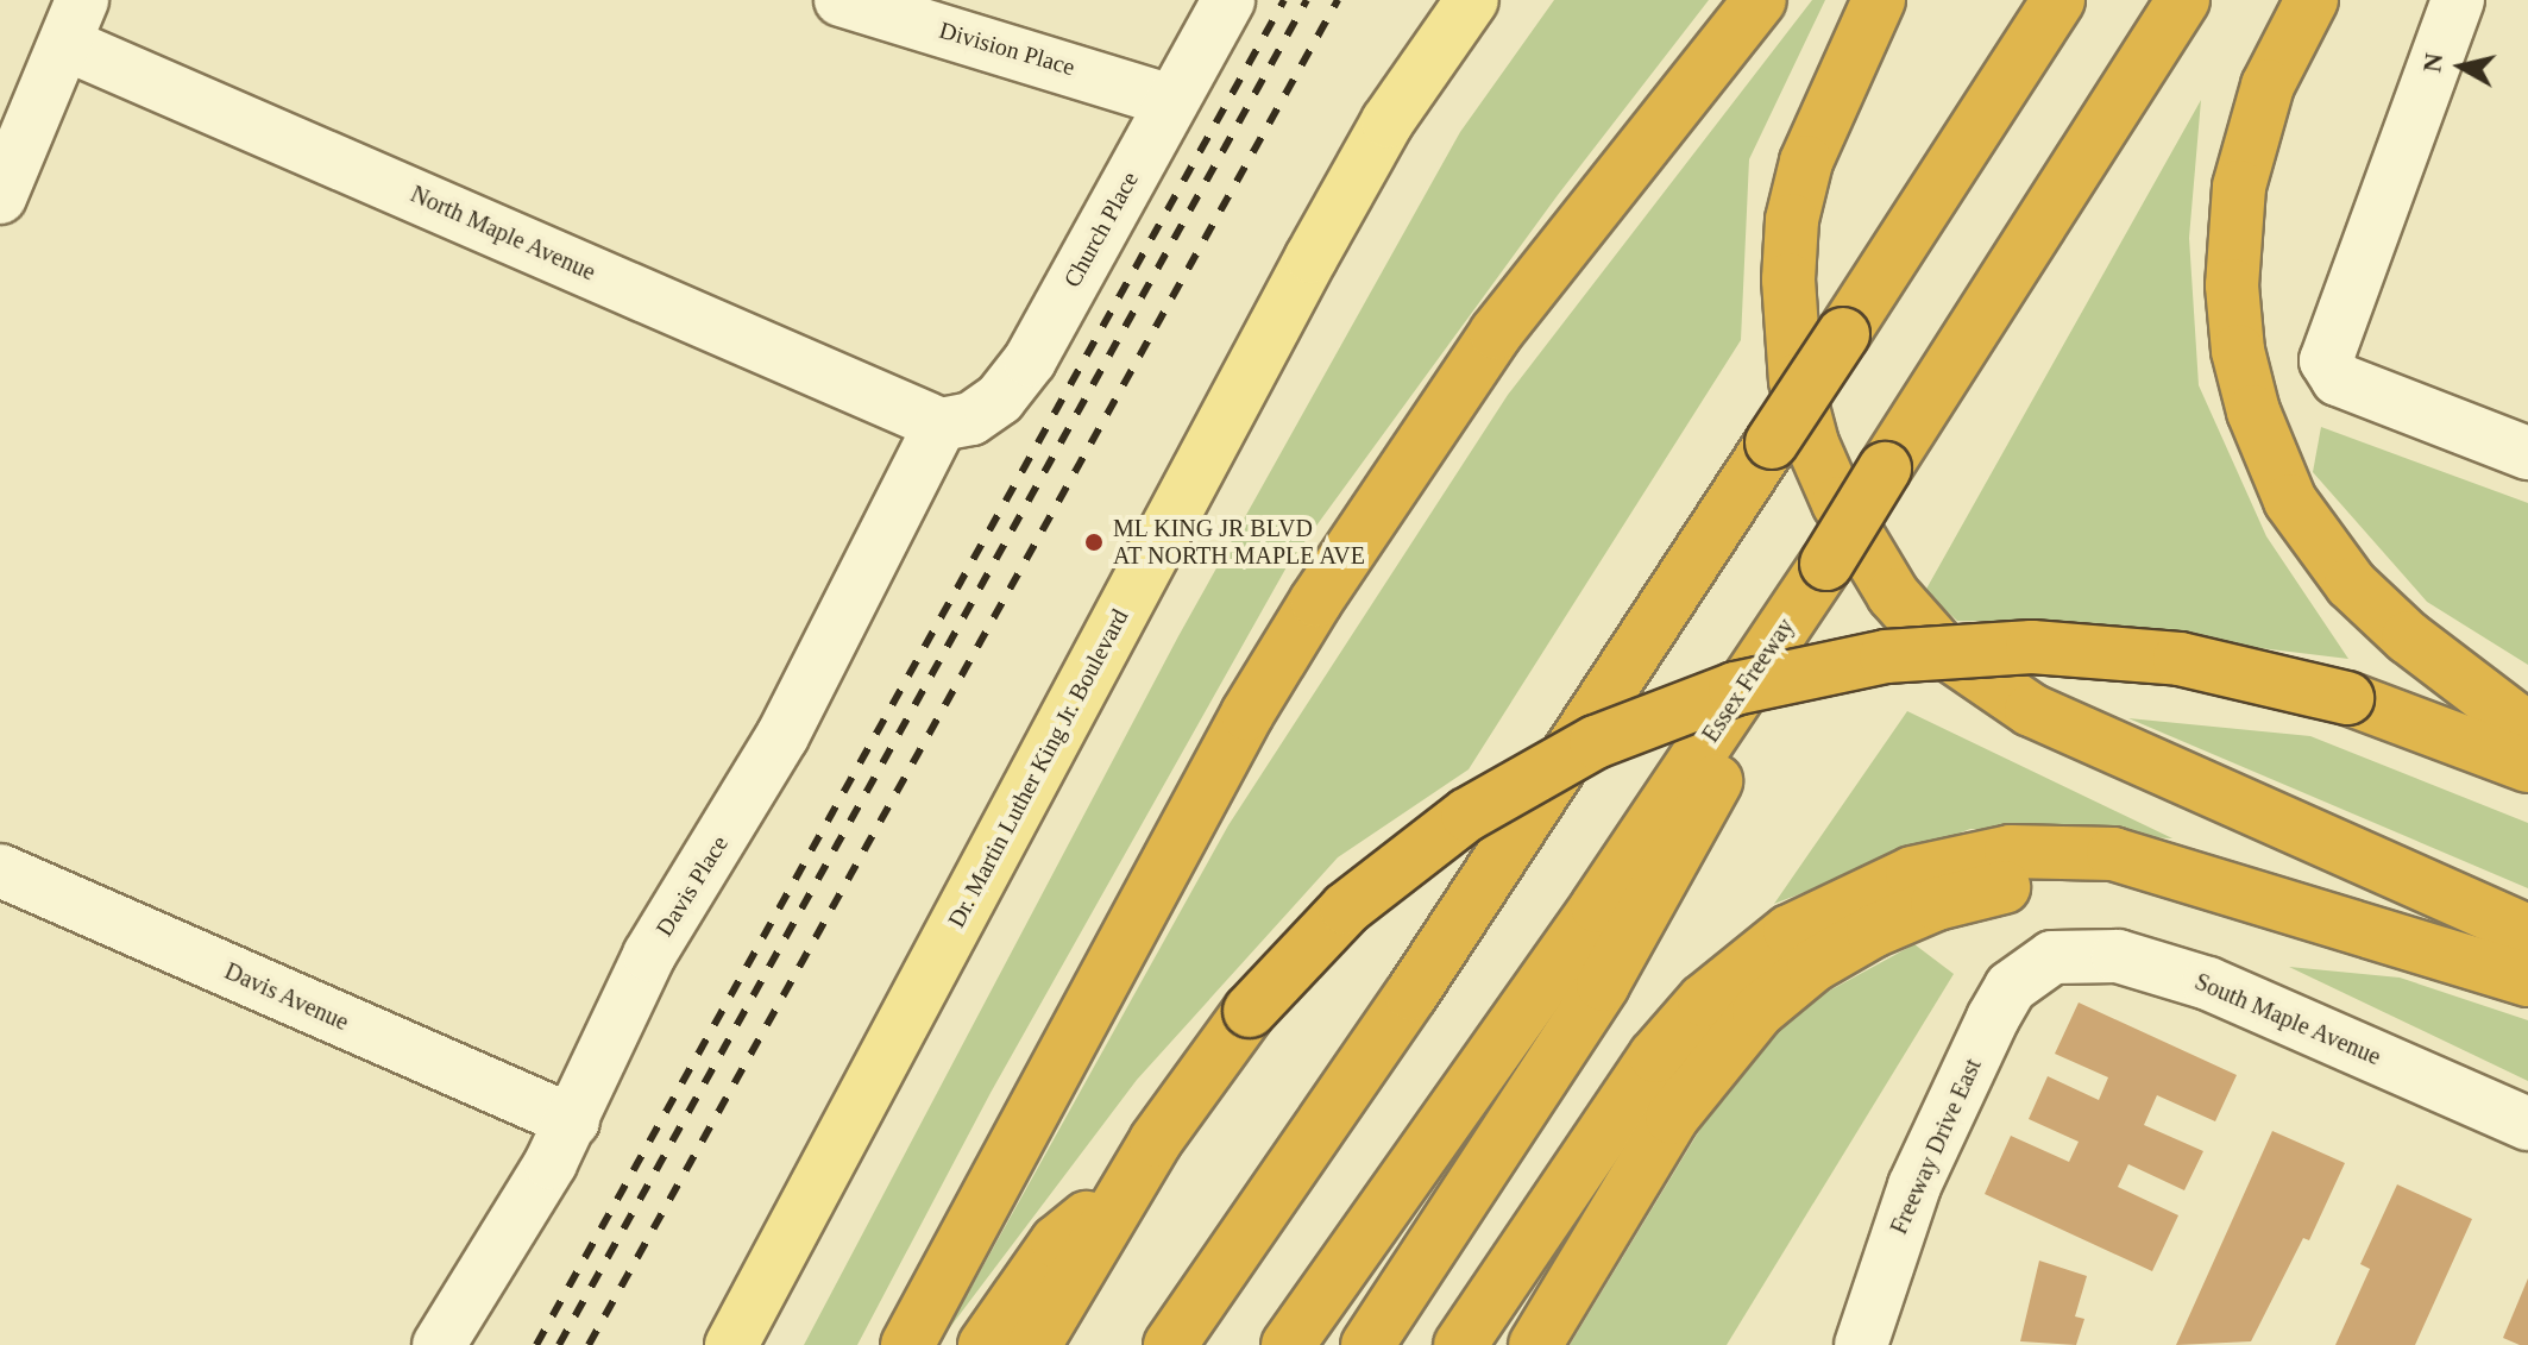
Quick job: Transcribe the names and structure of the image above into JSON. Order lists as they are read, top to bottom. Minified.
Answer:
{"streets":{"highway":["Essex Freeway"],"main road":["Dr. Martin Luther King Jr. Boulevard"],"street":["Division Place","Church Place","North Maple Avenue","Davis Place","Davis Avenue","South Maple Avenue","Freeway Drive East"]},"crossings":[["Division Place","Church Place"],["Church Place","North Maple Avenue"],["Church Place","Davis Place"],["North Maple Avenue","Davis Place"],["Davis Place","Davis Avenue"],["South Maple Avenue","Freeway Drive East"]],"places":["ML KING JR BLVD AT NORTH MAPLE AVE"],"north":"left"}
